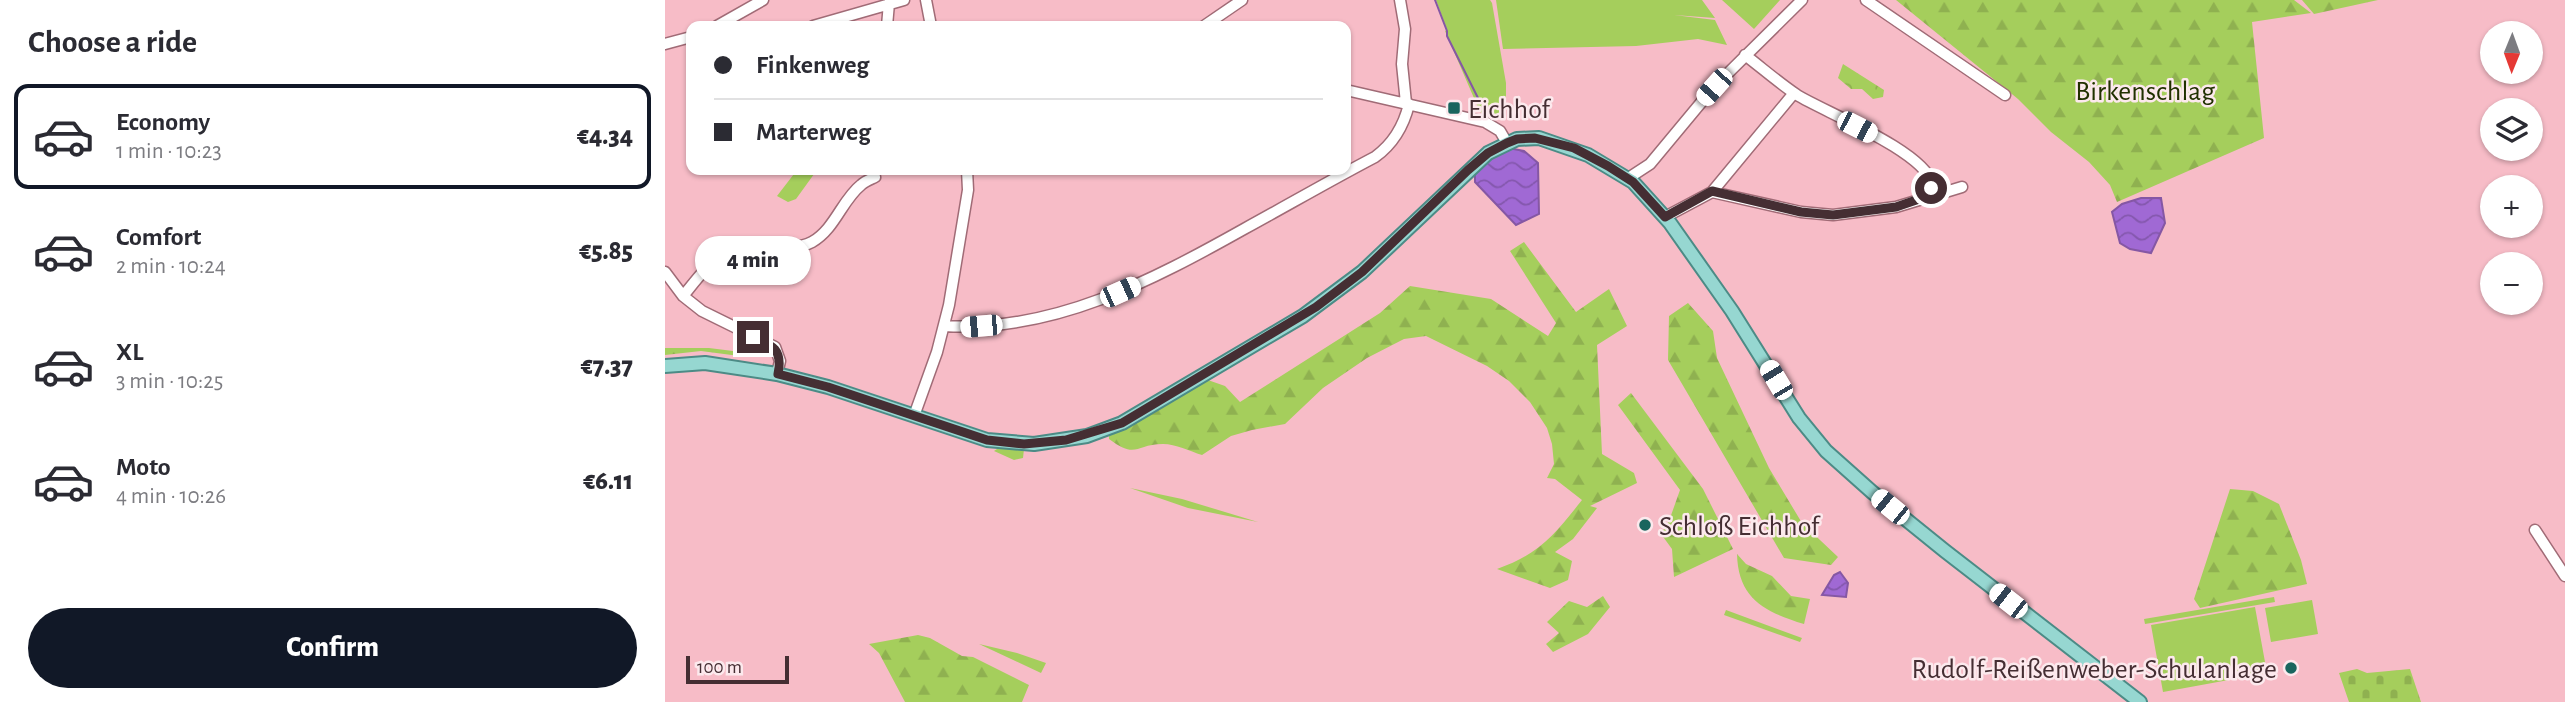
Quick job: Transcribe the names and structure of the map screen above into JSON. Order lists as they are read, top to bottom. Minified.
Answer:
{"parks":["Birkenschlag"],"places":{"transit":["Eichhof"],"other":["Schloß Eichhof","Rudolf-Reißenweber-Schulanlage"]},"scale_bar":"100 m","north":"bottom","page":{"heading":"Choose a ride","map_buttons":["+","−"],"banner":["Finkenweg","Marterweg"],"list":[{"name":"Economy","note":"1 min · 10:23","value":"€4.34"},{"name":"Comfort","note":"2 min · 10:24","value":"€5.85"},{"name":"XL","note":"3 min · 10:25","value":"€7.37"},{"name":"Moto","note":"4 min · 10:26","value":"€6.11"}],"bubble":"4 min","buttons":"Confirm","scale":"100 m"}}
